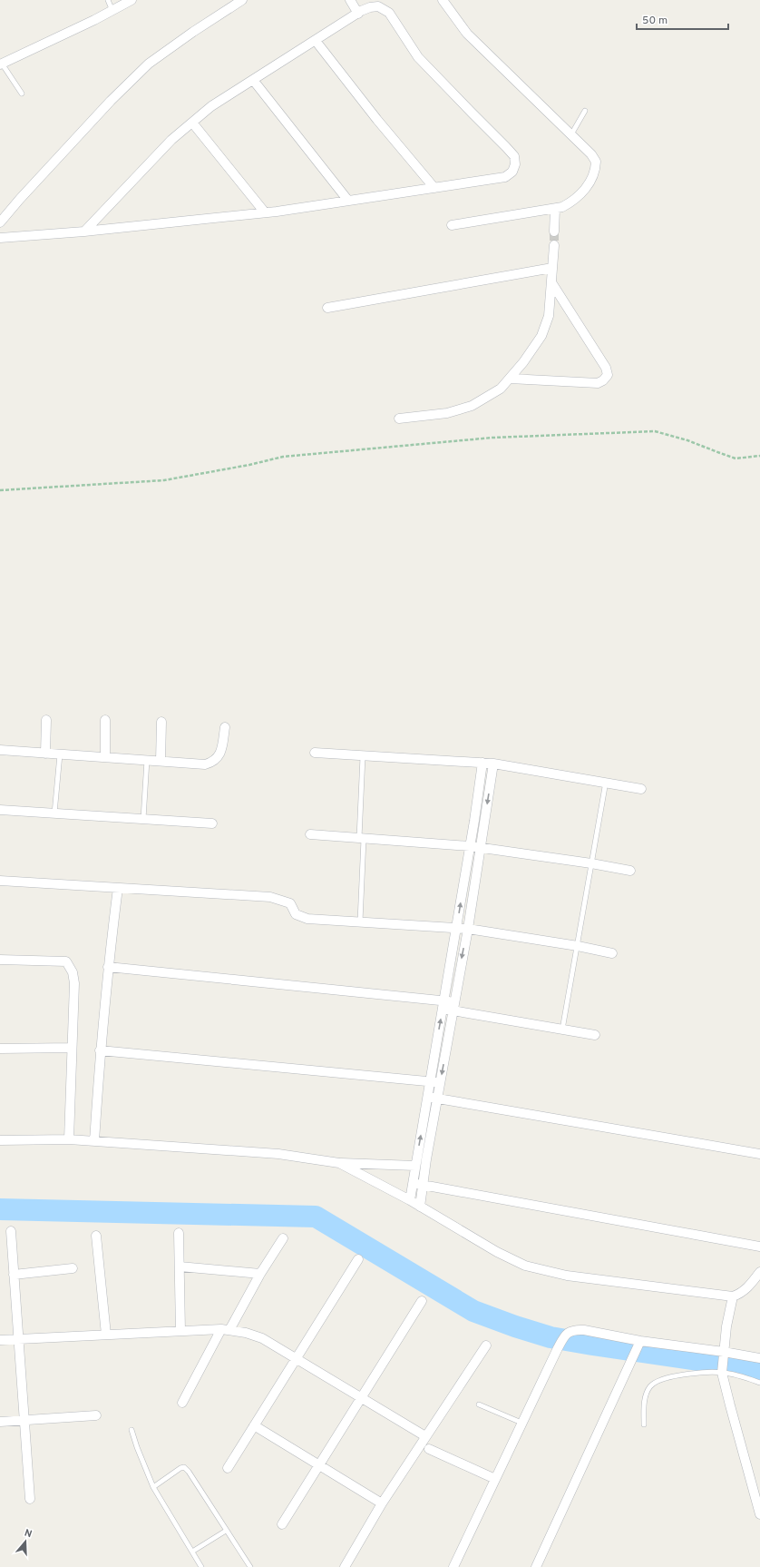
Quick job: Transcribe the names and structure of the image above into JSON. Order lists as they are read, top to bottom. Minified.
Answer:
{"scale_bar":"50 m","north":"top"}
